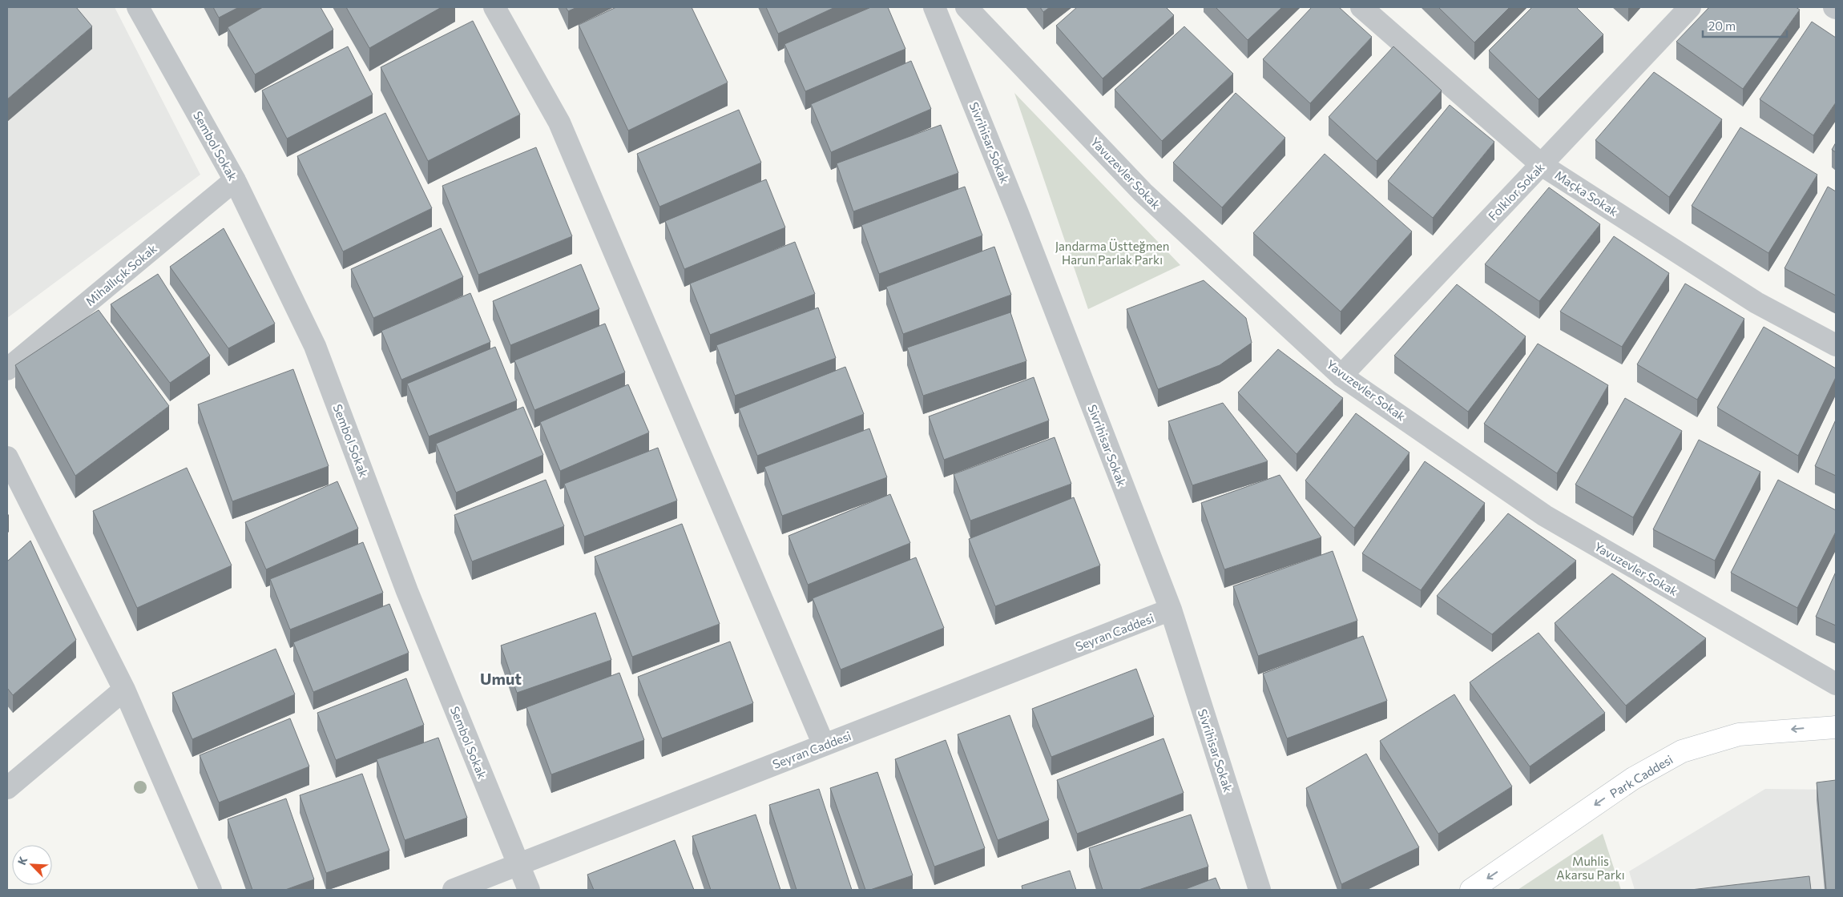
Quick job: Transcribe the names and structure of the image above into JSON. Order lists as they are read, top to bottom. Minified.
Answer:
{"streets":{"street":["Sivrihisar Sokak","Sembol Sokak","Yavuzevler Sokak","Folklor Sokak","Maçka Sokak","Mihallıçık Sokak","Seyran Caddesi","Park Caddesi"]},"crossings":[["Sivrihisar Sokak","Seyran Caddesi"],["Sembol Sokak","Mihallıçık Sokak"],["Sembol Sokak","Seyran Caddesi"],["Yavuzevler Sokak","Folklor Sokak"],["Folklor Sokak","Maçka Sokak"]],"one_way":["Park Caddesi"],"districts":["Umut"],"parks":["Jandarma Üstteğmen Harun Parlak Parkı","Muhlis Akarsu Parkı"],"scale_bar":"20 m","north":"top left"}
